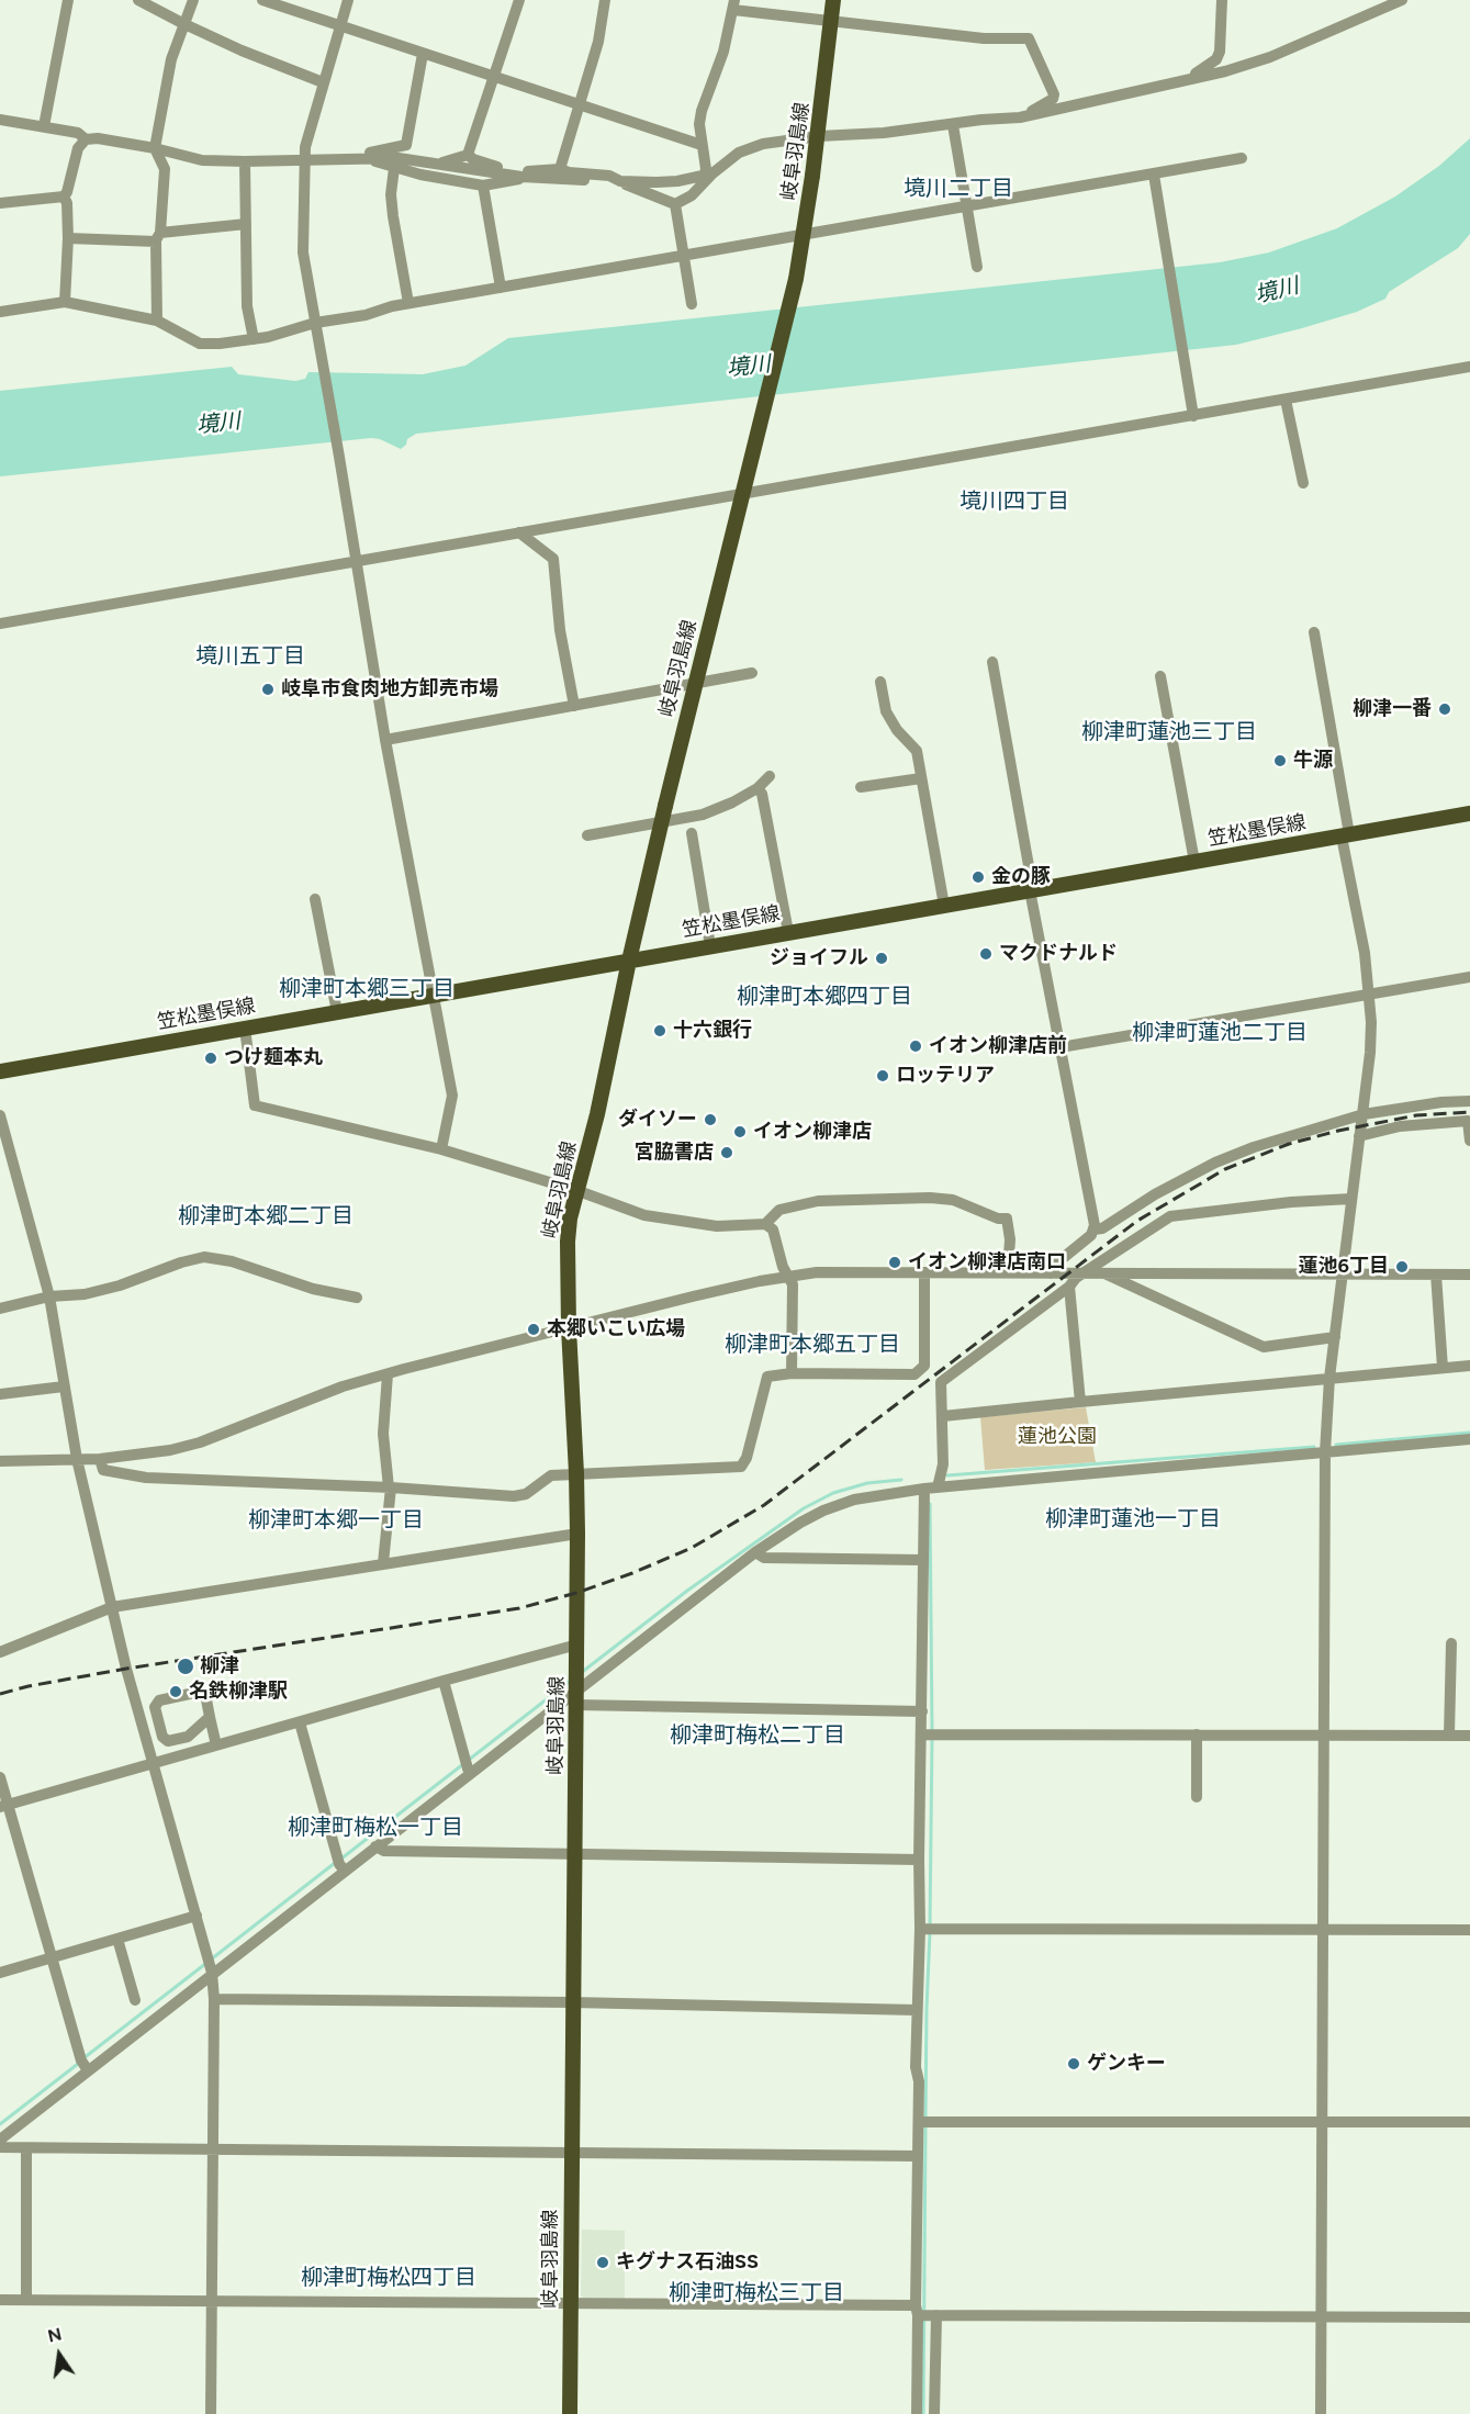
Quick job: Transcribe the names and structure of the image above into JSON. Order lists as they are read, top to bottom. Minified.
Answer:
{"streets":{"main road":["岐阜羽島線","笠松墨俣線"]},"crossings":[["岐阜羽島線","笠松墨俣線"]],"districts":["境川二丁目","境川四丁目","境川五丁目","柳津町蓮池三丁目","柳津町本郷三丁目","柳津町本郷四丁目","柳津町蓮池二丁目","柳津町本郷二丁目","柳津町本郷五丁目","柳津町蓮池一丁目","柳津町本郷一丁目","柳津町梅松二丁目","柳津町梅松一丁目","柳津町梅松四丁目","柳津町梅松三丁目"],"water":["境川"],"parks":["蓮池公園"],"places":["岐阜市食肉地方卸売市場","柳津一番","牛源","金の豚","マクドナルド","ジョイフル","十六銀行","イオン柳津店前","つけ麺本丸","ロッテリア","ダイソー","イオン柳津店","宮脇書店","イオン柳津店南口","蓮池6丁目","本郷いこい広場","柳津","名鉄柳津駅","ゲンキー","キグナス石油SS"],"north":"top"}
